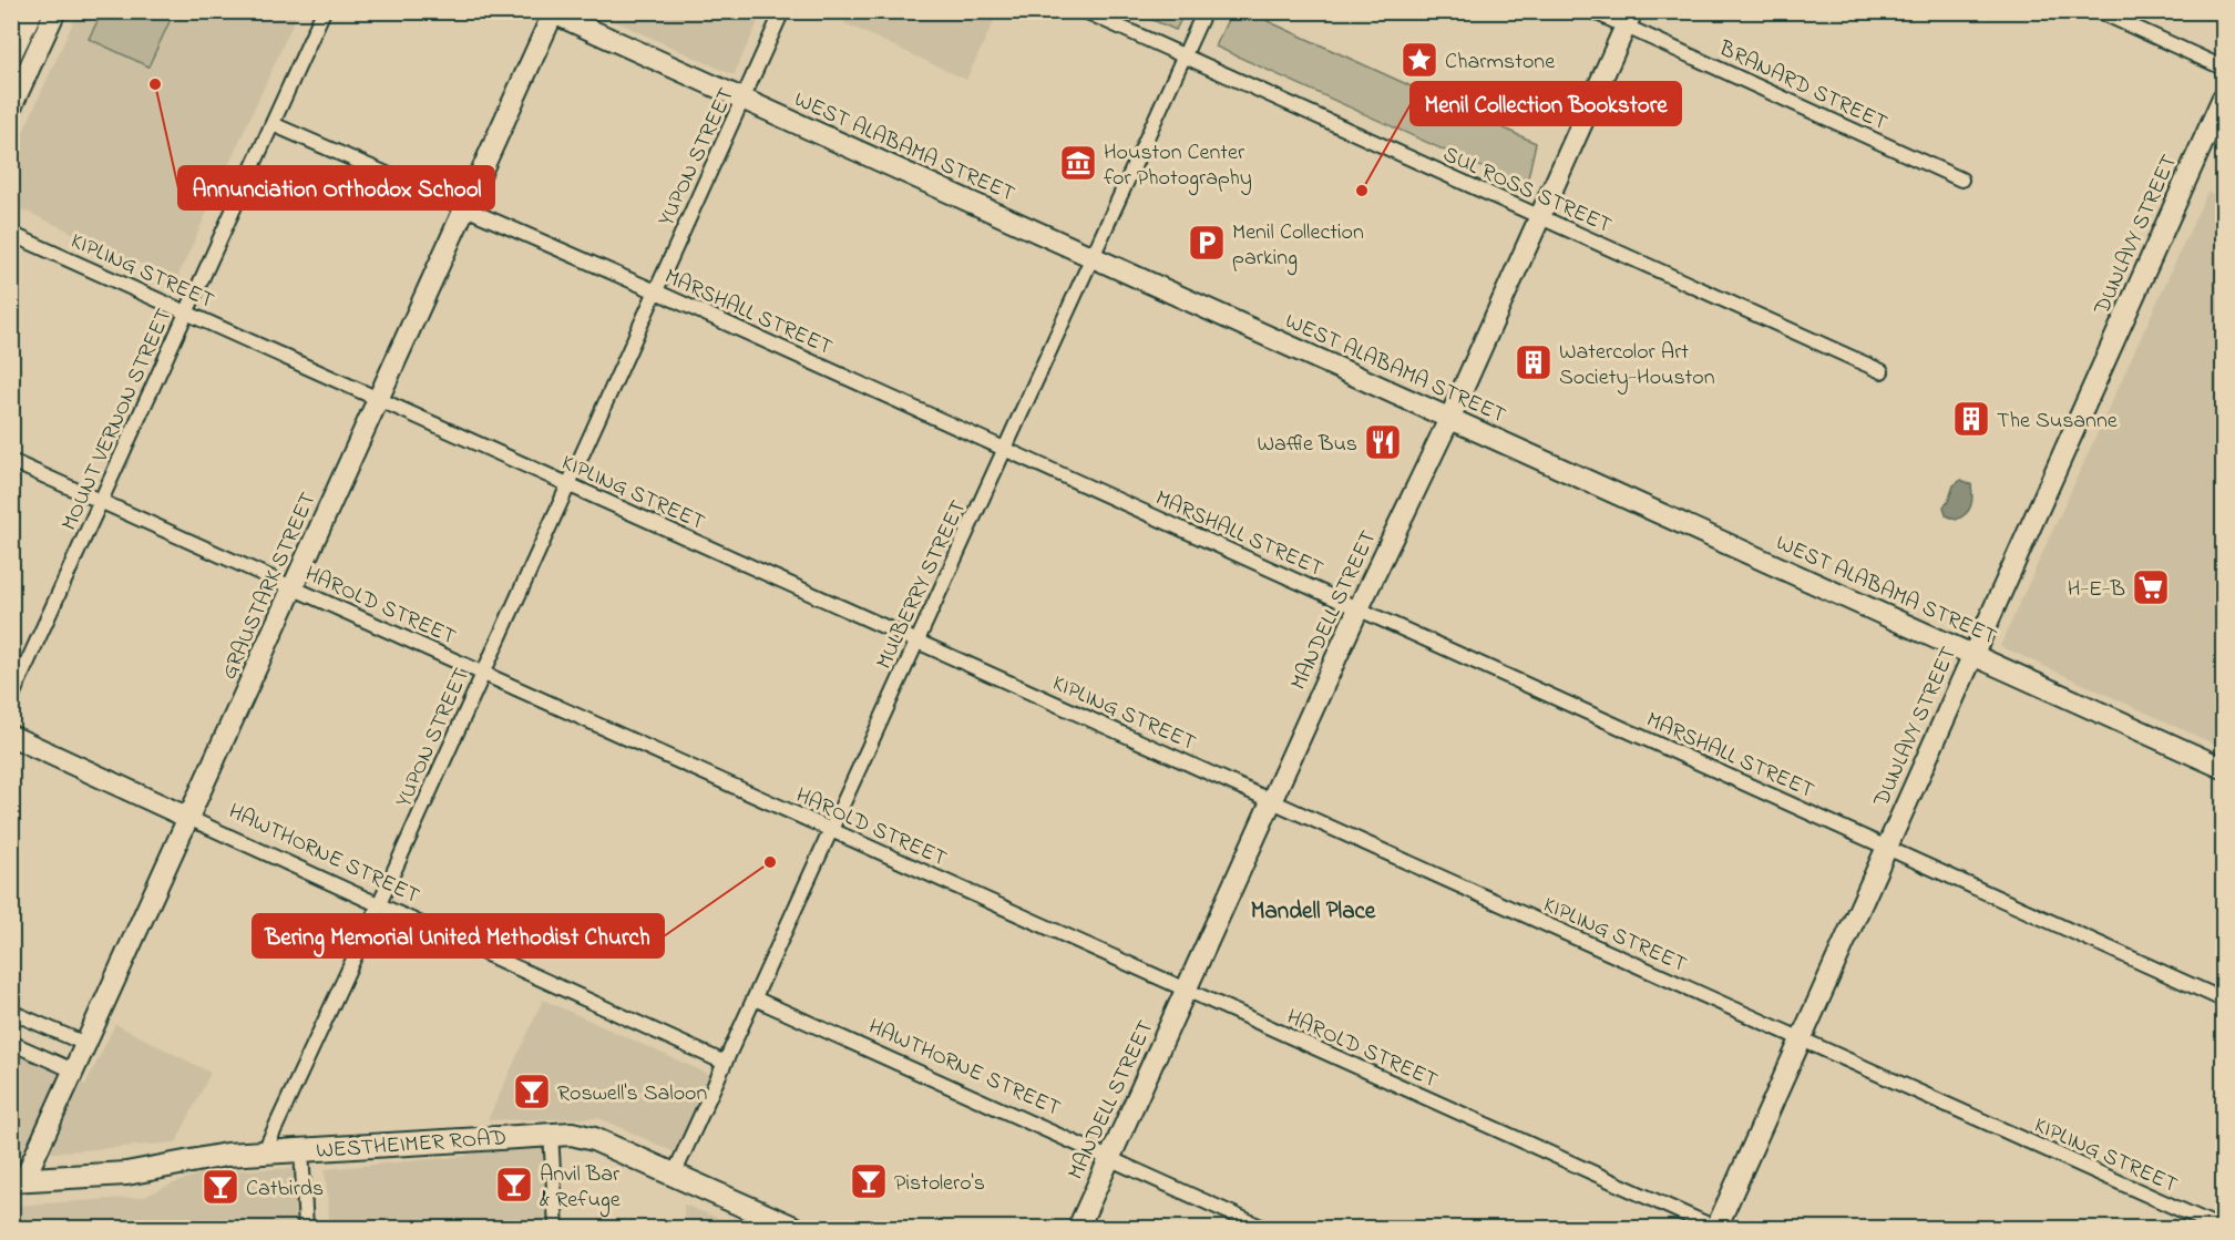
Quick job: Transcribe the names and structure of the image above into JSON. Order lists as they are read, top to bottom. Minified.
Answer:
{"streets":{"main road":["WESTHEIMER ROAD"],"street":["BRANARD STREET","WEST ALABAMA STREET","YUPON STREET","SUL ROSS STREET","DUNLAVY STREET","KIPLING STREET","MARSHALL STREET","MOUNT VERNON STREET","MULBERRY STREET","GRAUSTARK STREET","HAROLD STREET","MANDELL STREET","HAWTHORNE STREET"]},"crossings":[["BRANARD STREET","MANDELL STREET"],["WEST ALABAMA STREET","YUPON STREET"],["WEST ALABAMA STREET","DUNLAVY STREET"],["WEST ALABAMA STREET","MULBERRY STREET"],["WEST ALABAMA STREET","GRAUSTARK STREET"],["WEST ALABAMA STREET","MANDELL STREET"],["YUPON STREET","KIPLING STREET"],["YUPON STREET","MARSHALL STREET"],["YUPON STREET","HAROLD STREET"],["YUPON STREET","HAWTHORNE STREET"],["YUPON STREET","WESTHEIMER ROAD"],["SUL ROSS STREET","MULBERRY STREET"],["SUL ROSS STREET","MANDELL STREET"],["DUNLAVY STREET","KIPLING STREET"],["DUNLAVY STREET","MARSHALL STREET"],["DUNLAVY STREET","HAROLD STREET"],["KIPLING STREET","MOUNT VERNON STREET"],["KIPLING STREET","MULBERRY STREET"],["KIPLING STREET","GRAUSTARK STREET"],["KIPLING STREET","MANDELL STREET"],["MARSHALL STREET","MOUNT VERNON STREET"],["MARSHALL STREET","MULBERRY STREET"],["MARSHALL STREET","GRAUSTARK STREET"],["MARSHALL STREET","MANDELL STREET"],["MOUNT VERNON STREET","HAROLD STREET"],["MULBERRY STREET","HAROLD STREET"],["MULBERRY STREET","HAWTHORNE STREET"],["MULBERRY STREET","WESTHEIMER ROAD"],["GRAUSTARK STREET","HAROLD STREET"],["GRAUSTARK STREET","HAWTHORNE STREET"],["GRAUSTARK STREET","WESTHEIMER ROAD"],["HAROLD STREET","MANDELL STREET"],["MANDELL STREET","HAWTHORNE STREET"]],"districts":["Mandell Place"],"places":{"place":["Charmstone"],"other":["Annunciation Orthodox School","Menil Collection Bookstore","Bering Memorial United Methodist Church"],"museum":["Houston Center for Photography"],"parking":["Menil Collection parking"],"building":["Watercolor Art Society-Houston","The Susanne"],"restaurant":["Waffle Bus"],"supermarket":["H-E-B"],"bar":["Roswell's Saloon","Pistolero's","Anvil Bar & Refuge","Catbirds"]}}
